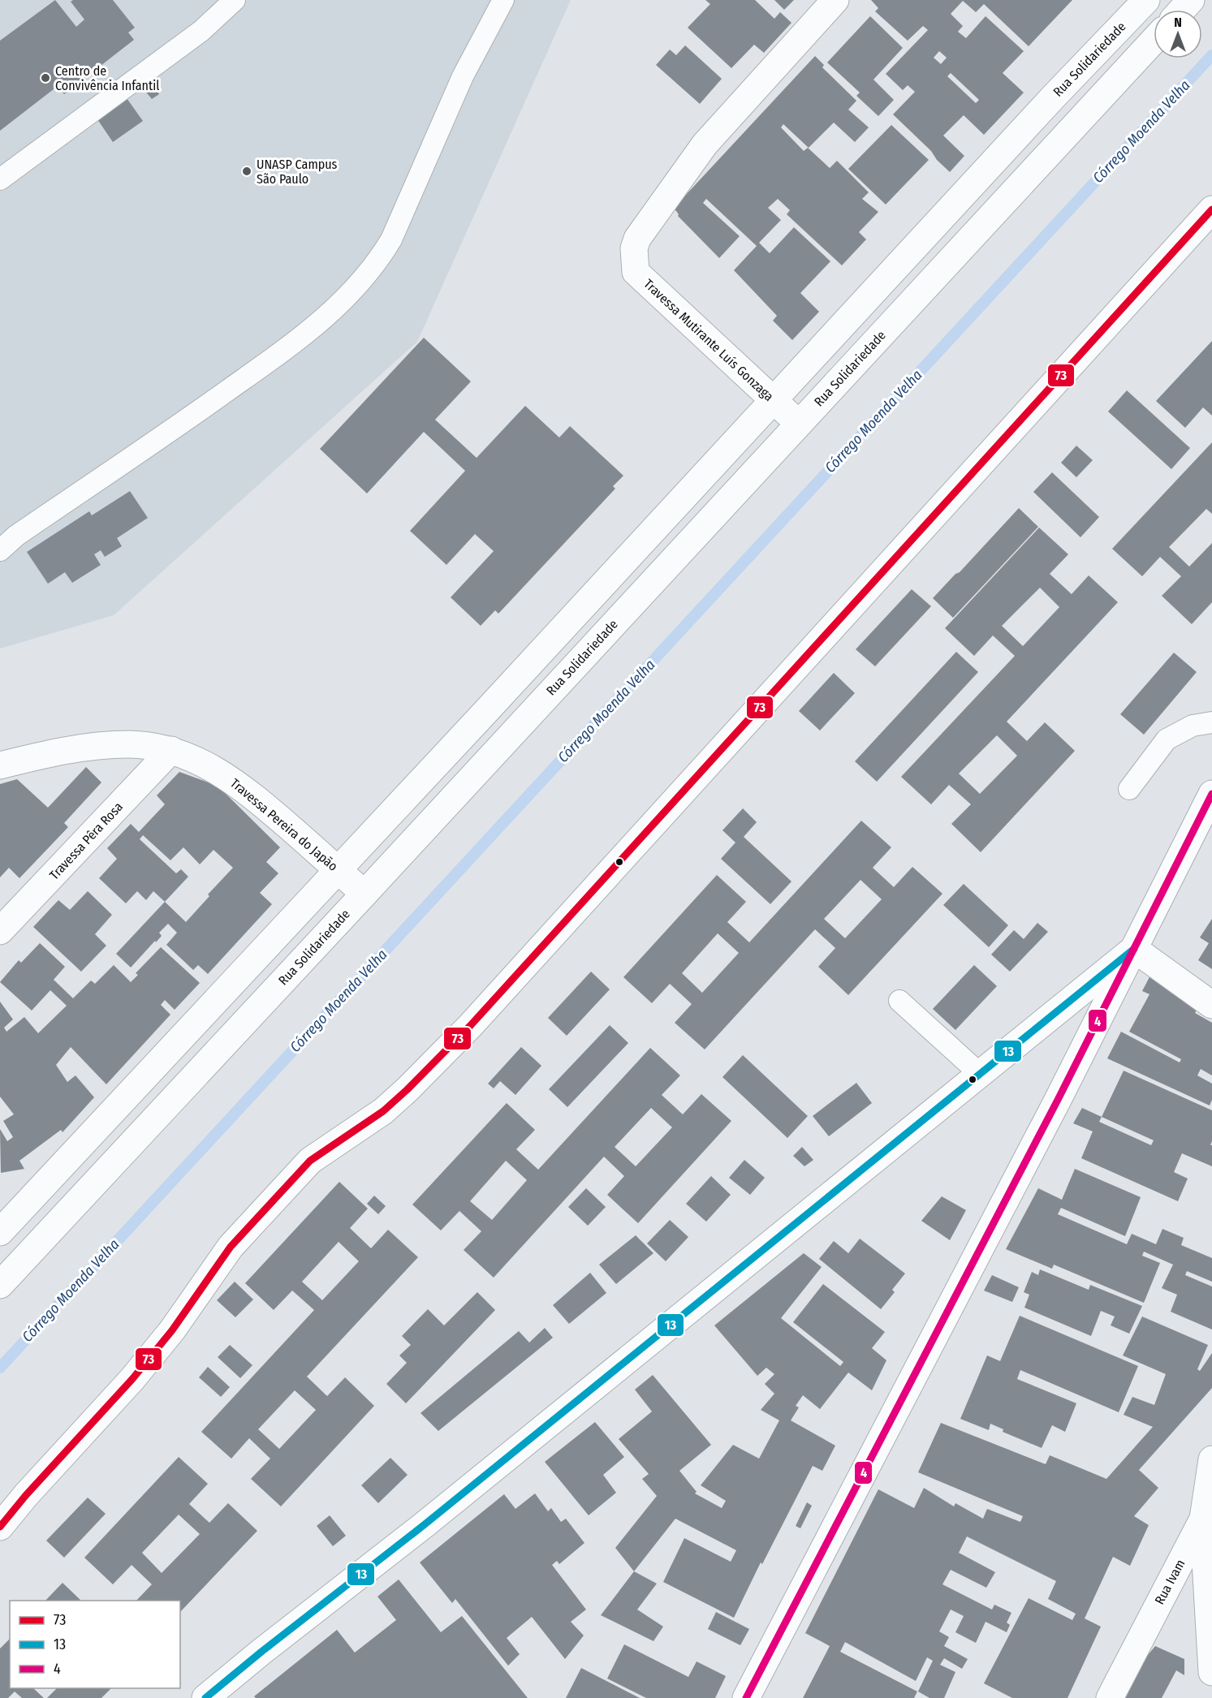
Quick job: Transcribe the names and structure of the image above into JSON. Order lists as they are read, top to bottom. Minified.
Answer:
{"streets":{"street":["Rua Solidariedade","Travessa Mutirante Luís Gonzaga","Travessa Pereira do Japão","Travessa Pêra Rosa","Rua Ivam"]},"crossings":[["Rua Solidariedade","Travessa Mutirante Luís Gonzaga"],["Rua Solidariedade","Travessa Pereira do Japão"],["Travessa Pereira do Japão","Travessa Pêra Rosa"]],"water":["Córrego Moenda Velha"],"places":["Centro de Convivência Infantil","UNASP Campus São Paulo"],"lines":["transit line 73","transit line 4","transit line 13"],"legend":["73","13","4"],"north":"top"}
